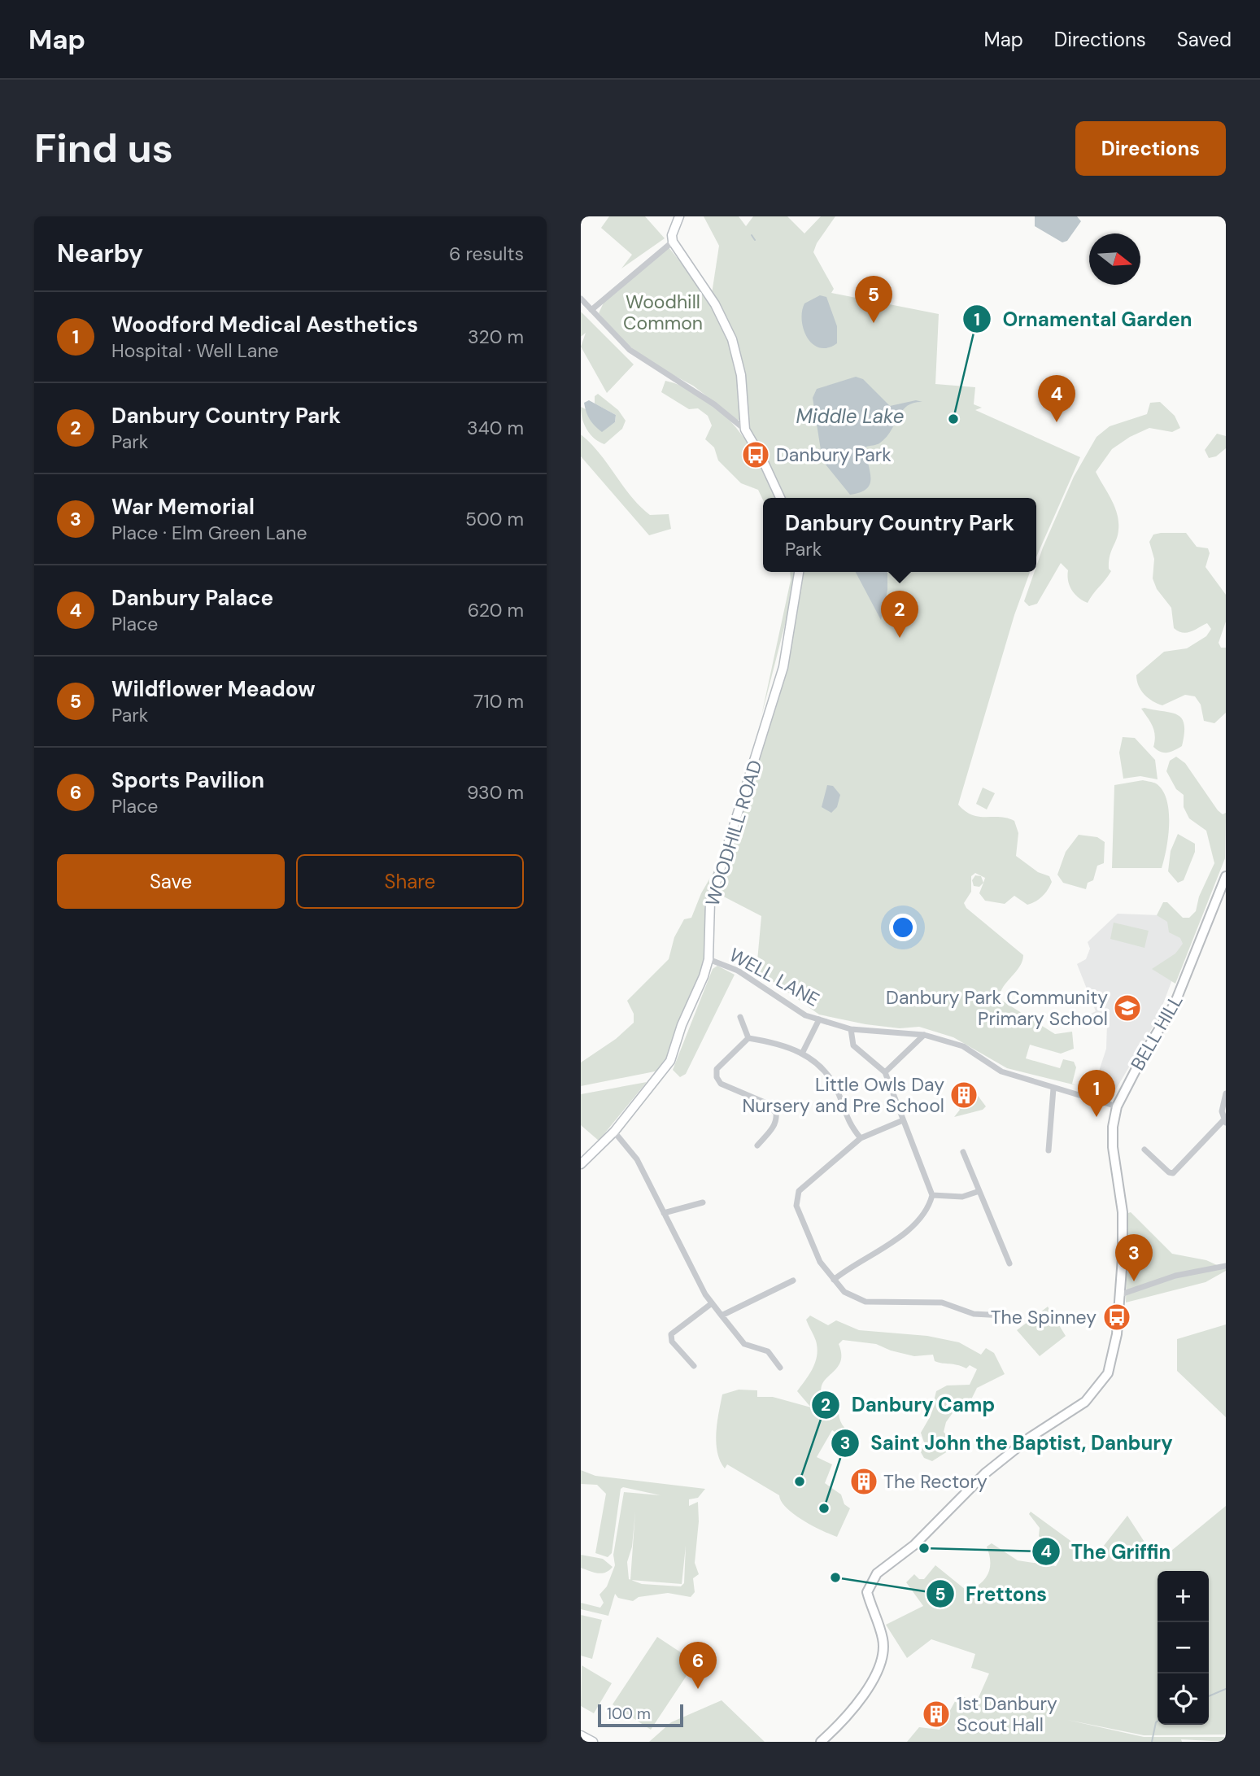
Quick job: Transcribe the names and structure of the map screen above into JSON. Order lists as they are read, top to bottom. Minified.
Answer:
{"streets":{"main road":["BELL HILL"],"street":["WOODHILL ROAD","WELL LANE"]},"crossings":[["WOODHILL ROAD","WELL LANE"],["WELL LANE","BELL HILL"]],"water":["Middle Lake"],"parks":["Woodhill Common"],"places":{"other":["Ornamental Garden","Danbury Camp","Saint John the Baptist, Danbury","The Griffin","Frettons"],"bus stop":["Danbury Park","The Spinney"],"school or university":["Danbury Park Community Primary School"],"building":["Little Owls Day Nursery and Pre School","The Rectory","1st Danbury Scout Hall"]},"scale_bar":"100 m","north":"right","page":{"header":"Map","nav":["Map","Directions","Saved"],"buttons":["Directions",["Save","Share"]],"title":"Find us","heading":["Nearby","6 results"],"pins":["5","4","2","1","3","6"],"list":[{"mark":"1","name":"Woodford Medical Aesthetics","note":"Hospital · Well Lane","value":"320 m"},{"mark":"2","name":"Danbury Country Park","note":"Park","value":"340 m"},{"mark":"3","name":"War Memorial","note":"Place · Elm Green Lane","value":"500 m"},{"mark":"4","name":"Danbury Palace","note":"Place","value":"620 m"},{"mark":"5","name":"Wildflower Meadow","note":"Park","value":"710 m"},{"mark":"6","name":"Sports Pavilion","note":"Place","value":"930 m"}],"popup":["Danbury Country Park","Park"],"map_buttons":["+","−"],"scale":"100 m"}}
